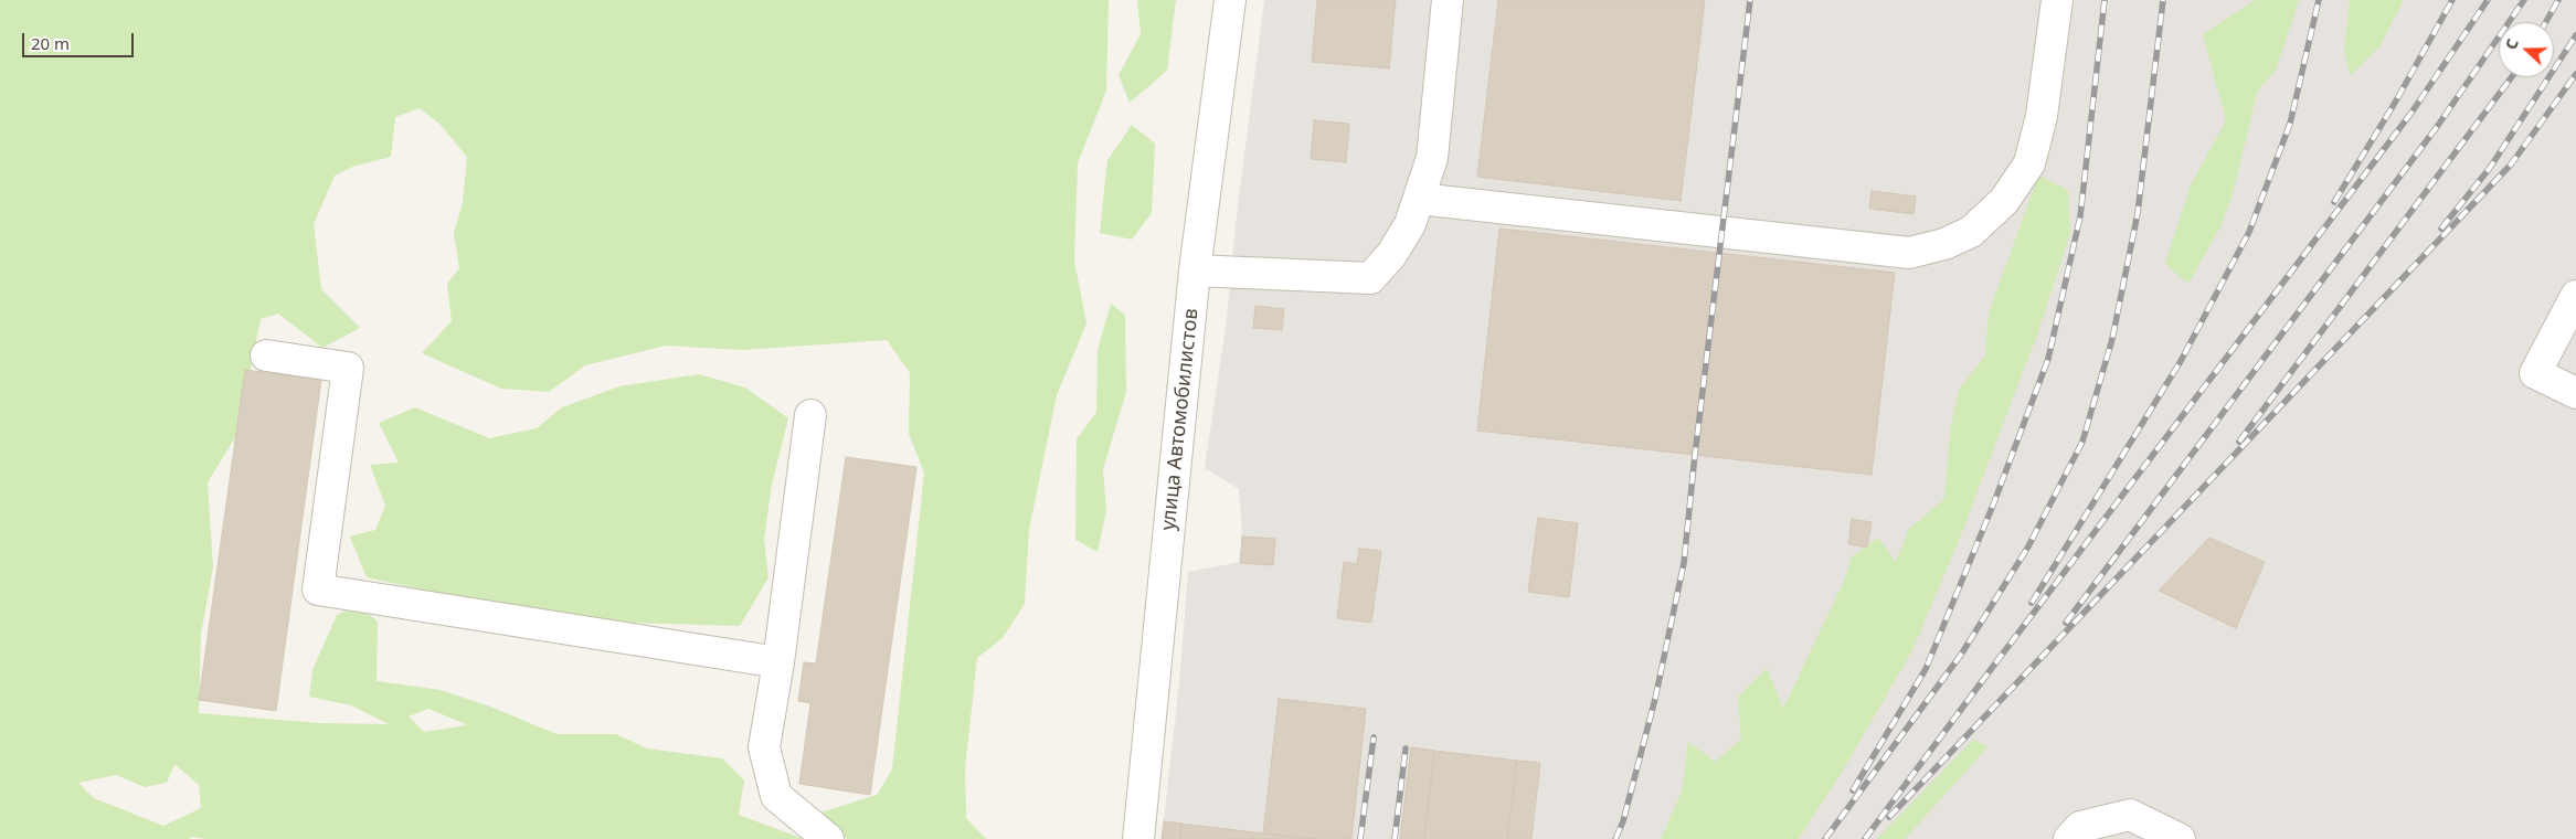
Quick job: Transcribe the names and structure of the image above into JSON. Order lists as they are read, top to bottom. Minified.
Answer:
{"streets":{"street":["улица Автомобилистов"]},"scale_bar":"20 m","north":"left"}
